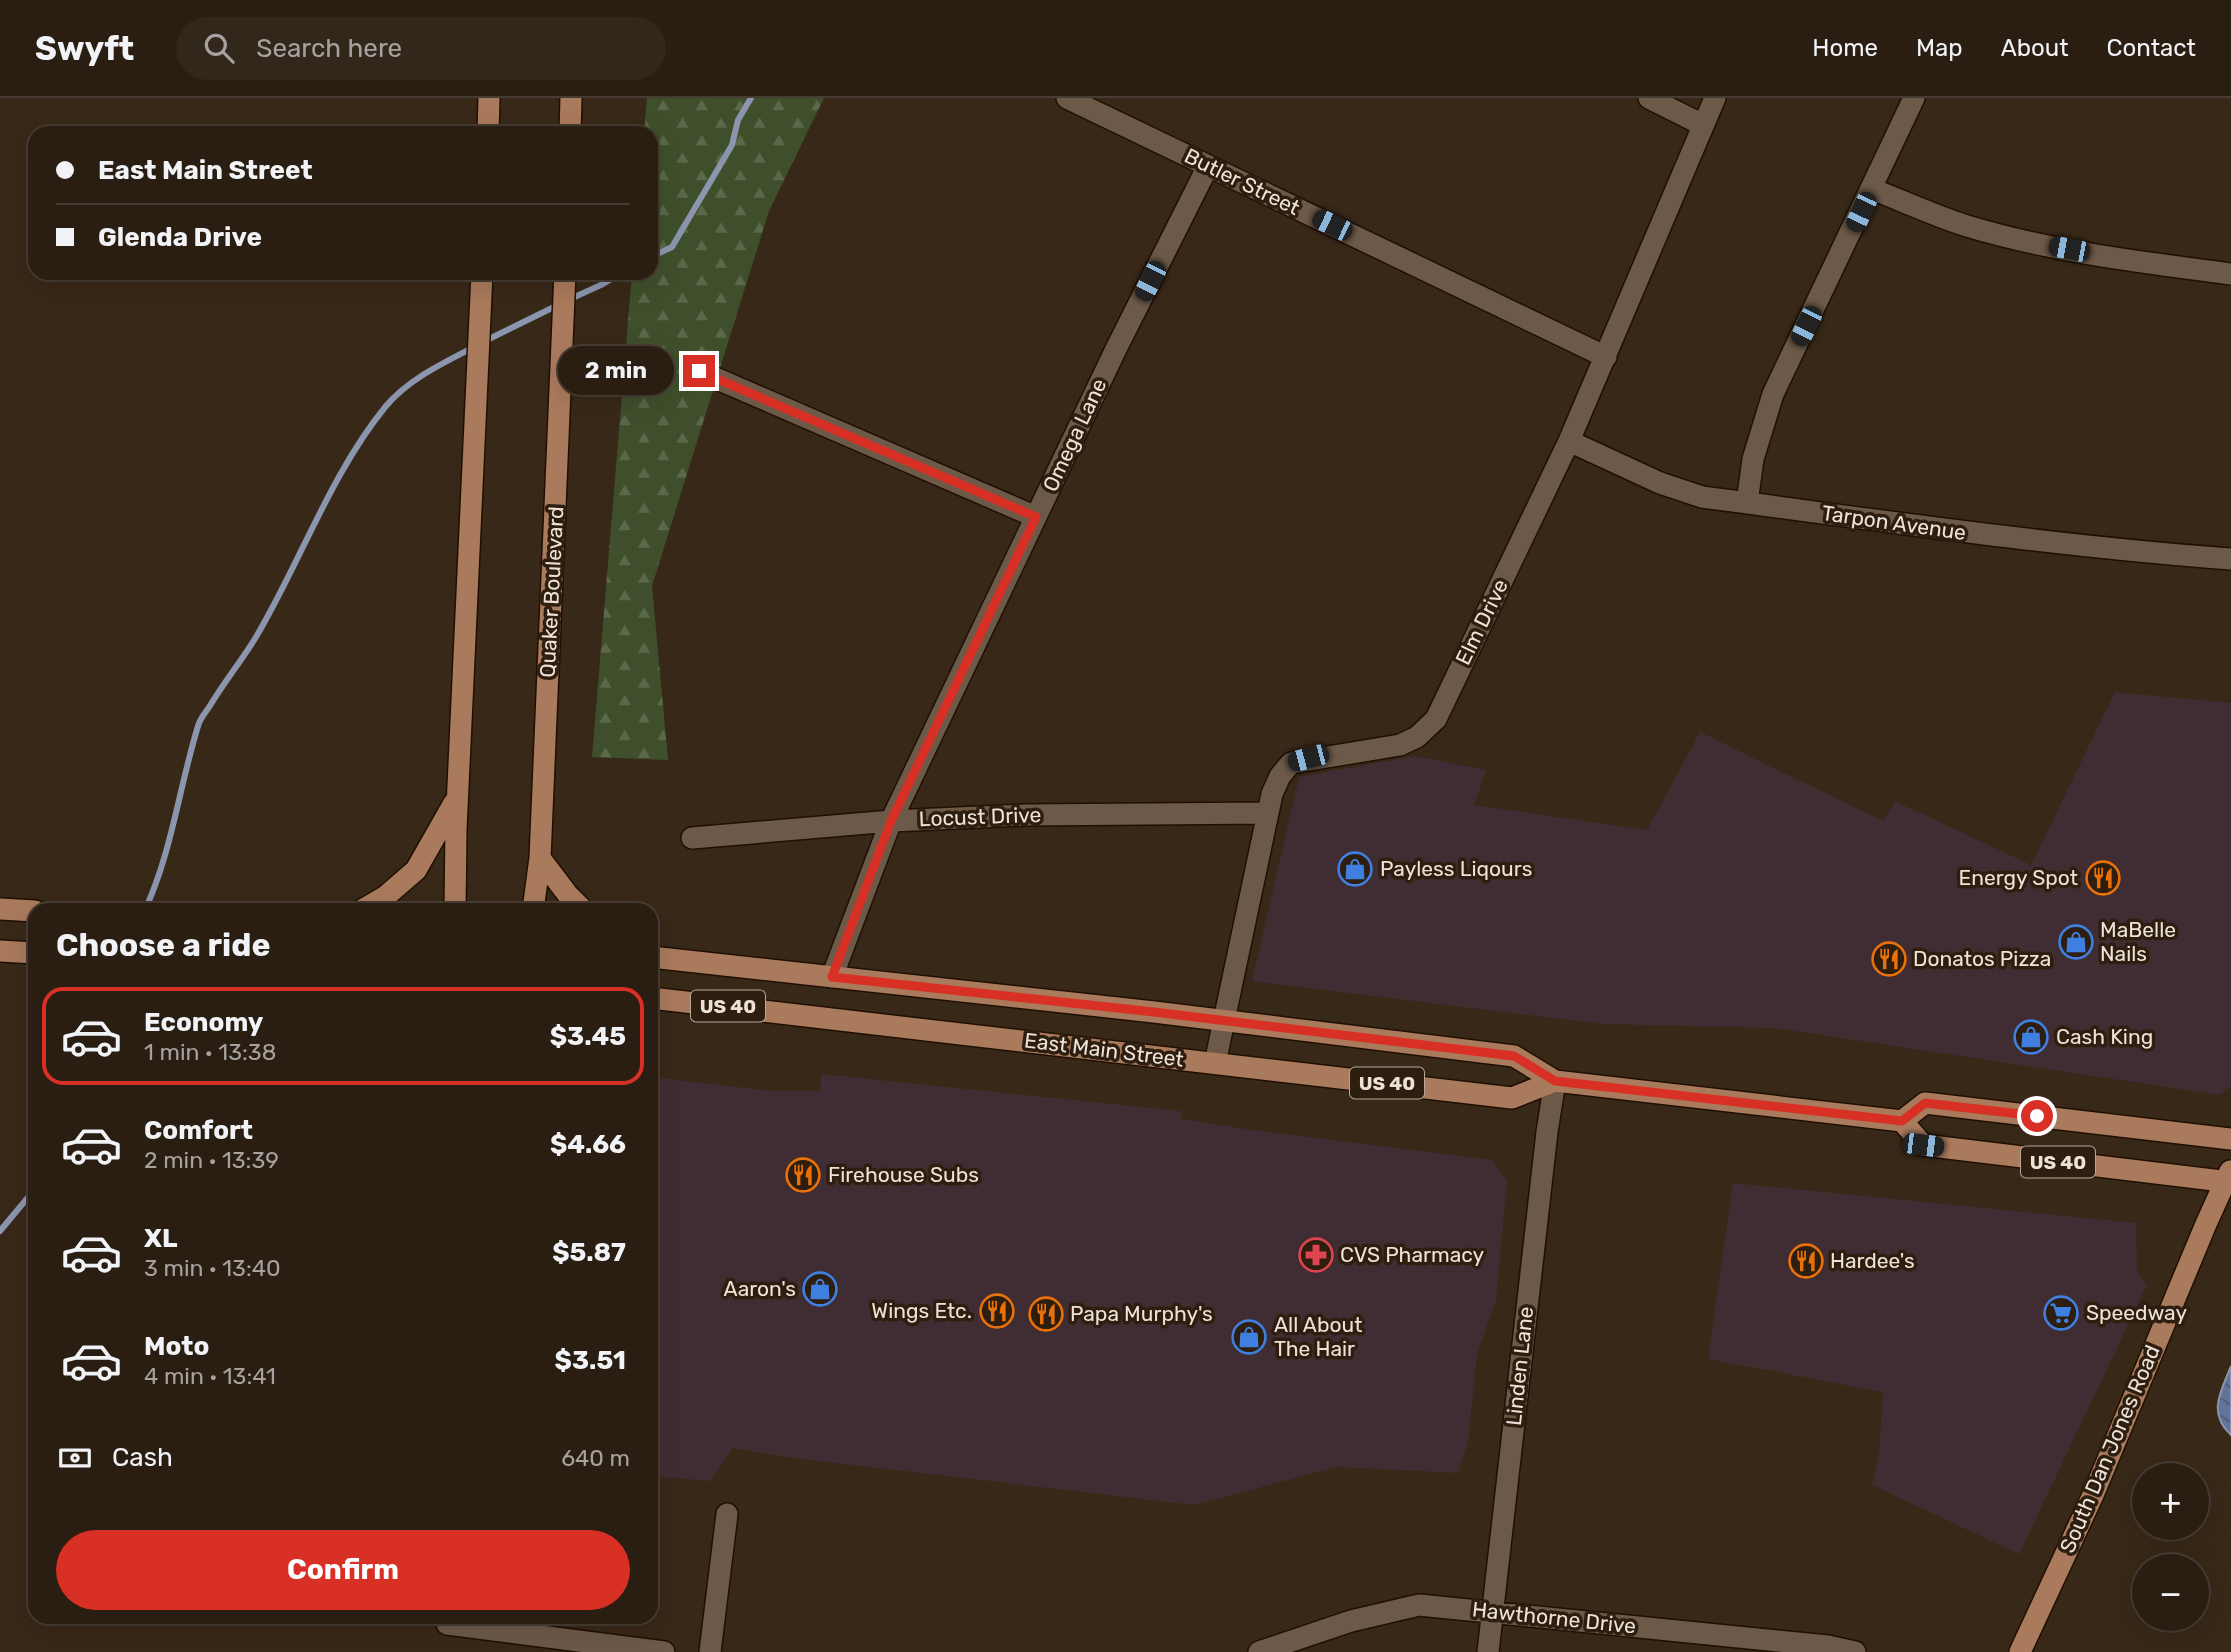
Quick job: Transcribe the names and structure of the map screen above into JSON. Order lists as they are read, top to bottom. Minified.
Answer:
{"streets":{"main road":["Quaker Boulevard","US 40","East Main Street","South Dan Jones Road"],"street":["Butler Street","Omega Lane","Tarpon Avenue","Elm Drive","Locust Drive","Linden Lane","Hawthorne Drive"]},"crossings":[["Butler Street","Omega Lane"],["Butler Street","Elm Drive"],["Omega Lane","Locust Drive"],["Omega Lane","East Main Street"],["Tarpon Avenue","Elm Drive"],["Elm Drive","Locust Drive"],["Elm Drive","East Main Street"],["US 40","East Main Street"],["US 40","South Dan Jones Road"],["East Main Street","Linden Lane"],["Linden Lane","Hawthorne Drive"]],"places":{"shop":["Payless Liqours","MaBelle Nails","Cash King","Aaron's","All About The Hair"],"restaurant":["Energy Spot","Donatos Pizza","Firehouse Subs","Hardee's","Wings Etc.","Papa Murphy's"],"pharmacy":["CVS Pharmacy"],"supermarket":["Speedway"]},"page":{"header":"Swyft","search":"Search here","nav":["Home","Map","About","Contact"],"banner":["East Main Street","Glenda Drive"],"bubble":"2 min","heading":"Choose a ride","list":[{"name":"Economy","note":"1 min · 13:38","value":"$3.45"},{"name":"Comfort","note":"2 min · 13:39","value":"$4.66"},{"name":"XL","note":"3 min · 13:40","value":"$5.87"},{"name":"Moto","note":"4 min · 13:41","value":"$3.51"}],"pay":["Cash","640 m"],"map_buttons":["+","−"],"buttons":"Confirm"}}
